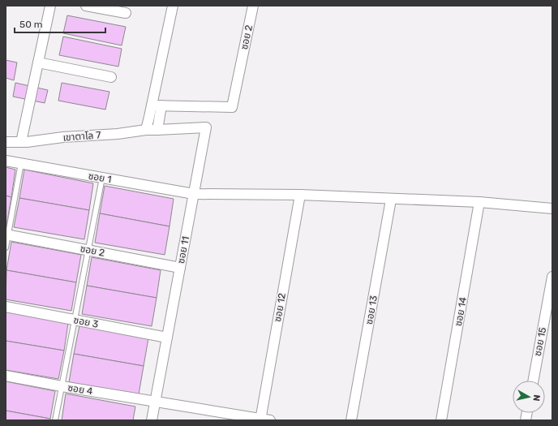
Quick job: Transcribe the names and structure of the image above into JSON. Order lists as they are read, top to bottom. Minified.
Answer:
{"streets":{"street":["ซอย 2","เขาตาโล 7","ซอย 1","ซอย 11","ซอย 12","ซอย 13","ซอย 14","ซอย 3","ซอย 15","ซอย 4"]},"crossings":[["ซอย 2","ซอย 11"],["เขาตาโล 7","ซอย 11"],["ซอย 1","ซอย 11"],["ซอย 1","ซอย 12"],["ซอย 1","ซอย 13"],["ซอย 1","ซอย 14"],["ซอย 11","ซอย 3"],["ซอย 11","ซอย 4"],["ซอย 12","ซอย 4"]],"scale_bar":"50 m","north":"right"}
